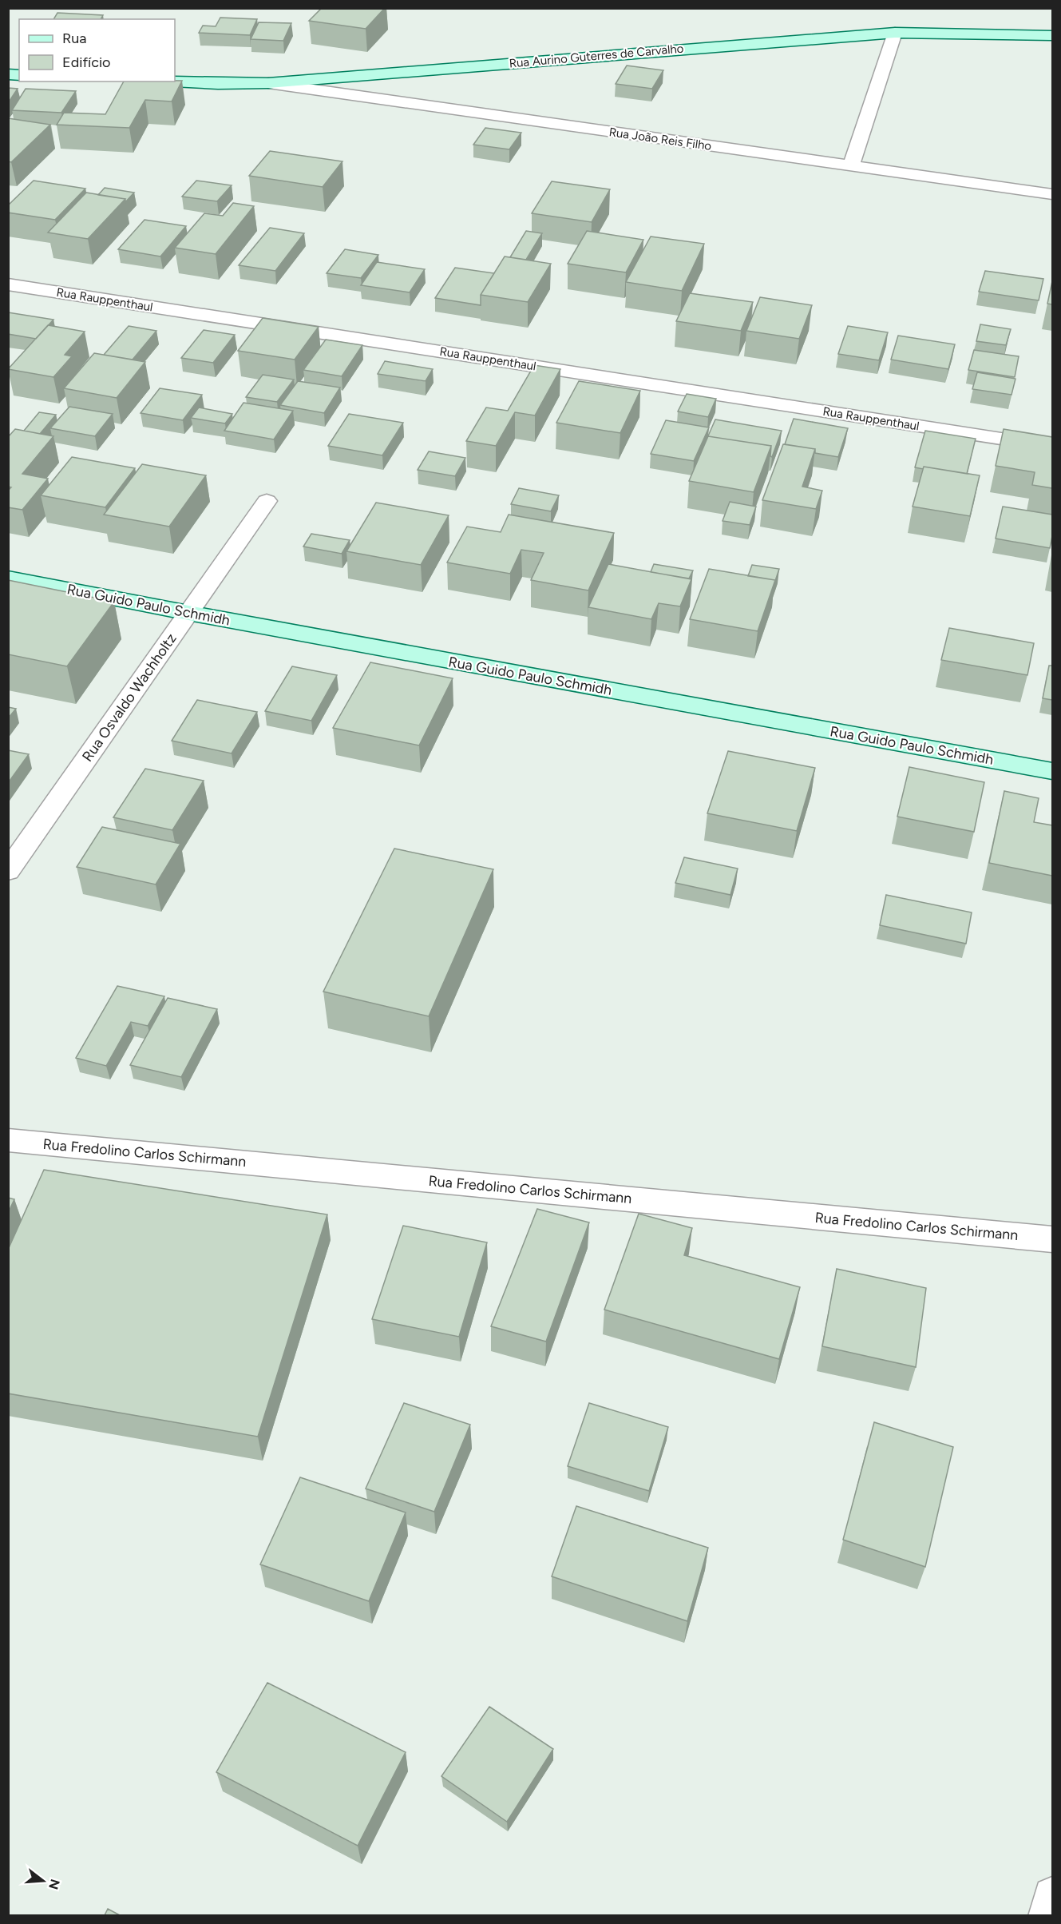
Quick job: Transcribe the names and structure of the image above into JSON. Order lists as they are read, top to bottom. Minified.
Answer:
{"streets":{"street":["Rua Aurino Guterres de Carvalho","Rua João Reis Filho","Rua Rauppenthaul","Rua Guido Paulo Schmidh","Rua Osvaldo Wachholtz","Rua Fredolino Carlos Schirmann"]},"crossings":[["Rua Aurino Guterres de Carvalho","Rua João Reis Filho"],["Rua Guido Paulo Schmidh","Rua Osvaldo Wachholtz"]],"legend":["Rua","Edifício"],"north":"right"}
